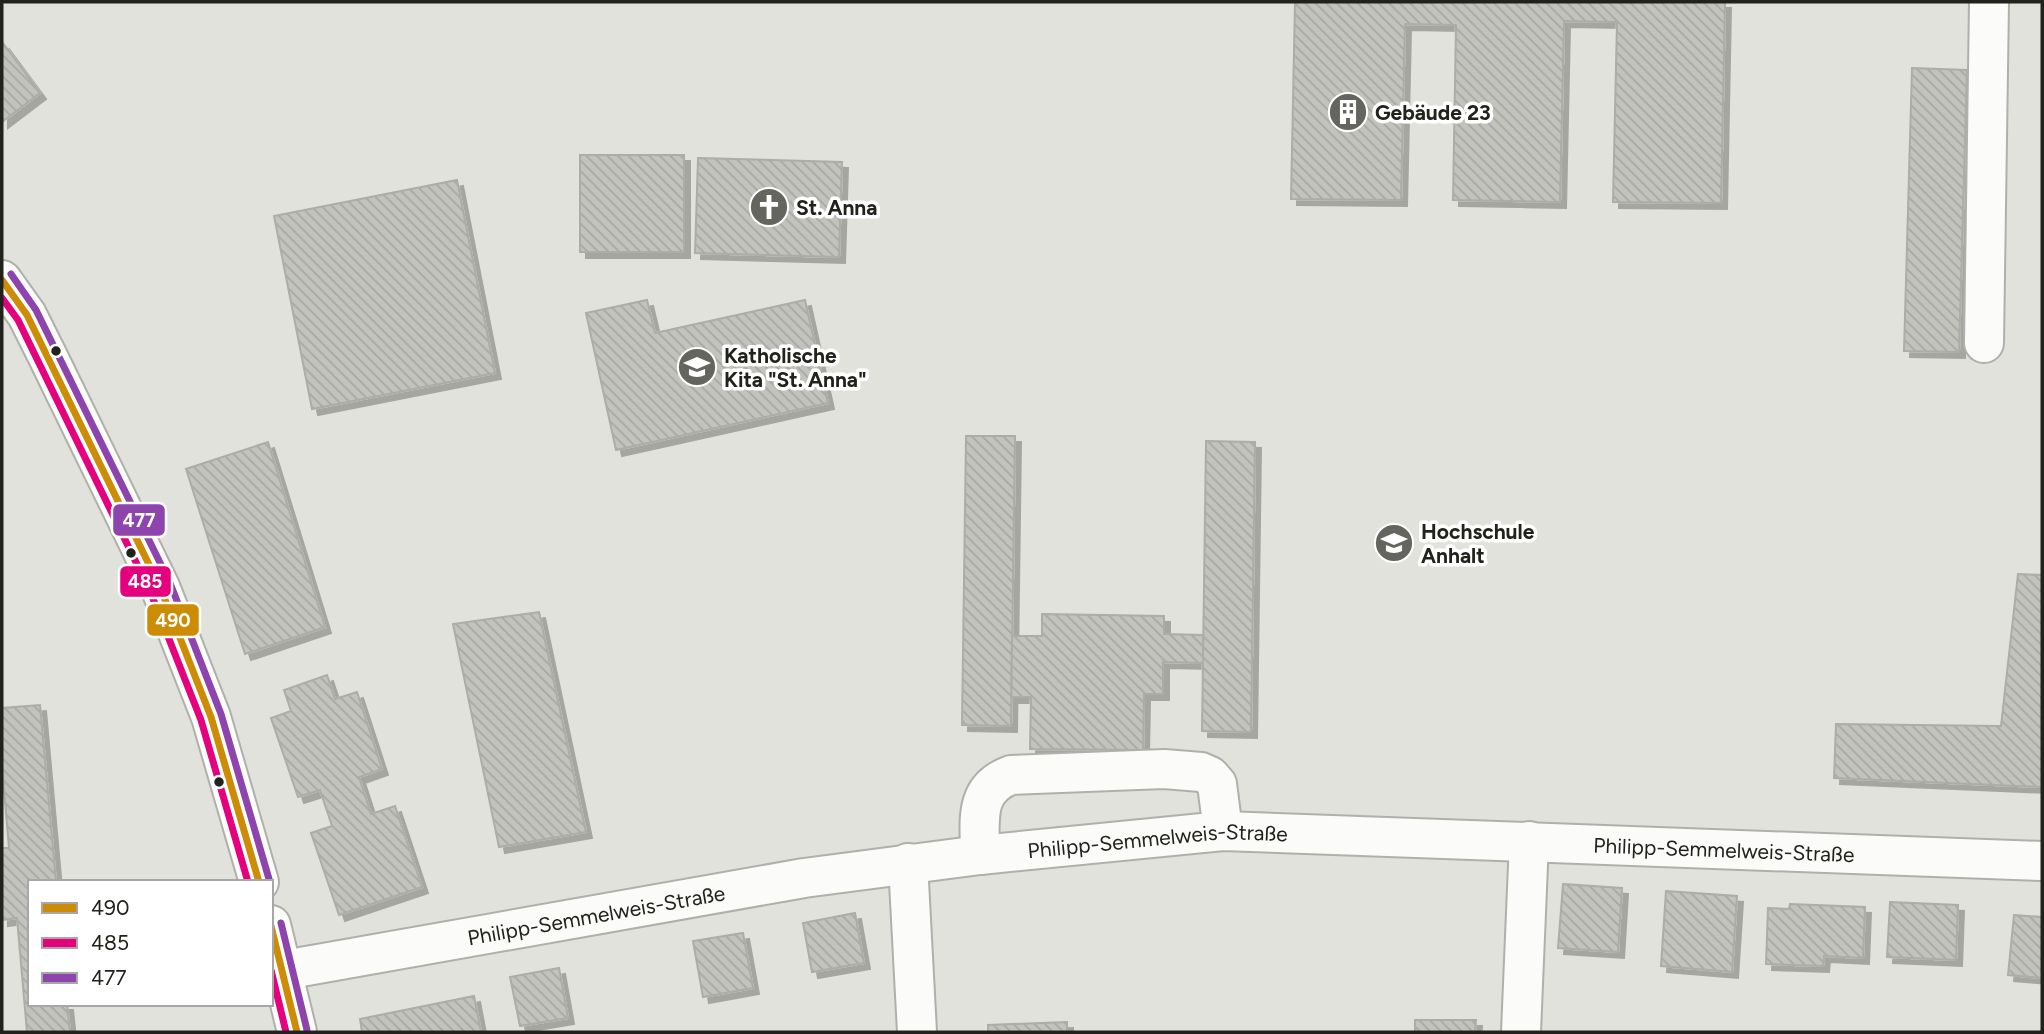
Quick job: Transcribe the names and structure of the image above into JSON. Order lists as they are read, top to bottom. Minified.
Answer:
{"streets":{"street":["Philipp-Semmelweis-Straße"]},"places":{"building":["Gebäude 23"],"church":["St. Anna"],"school or university":["Katholische Kita \"St. Anna\"","Hochschule Anhalt"]},"lines":["transit line 477","transit line 490","transit line 485"],"legend":["490","485","477"]}
